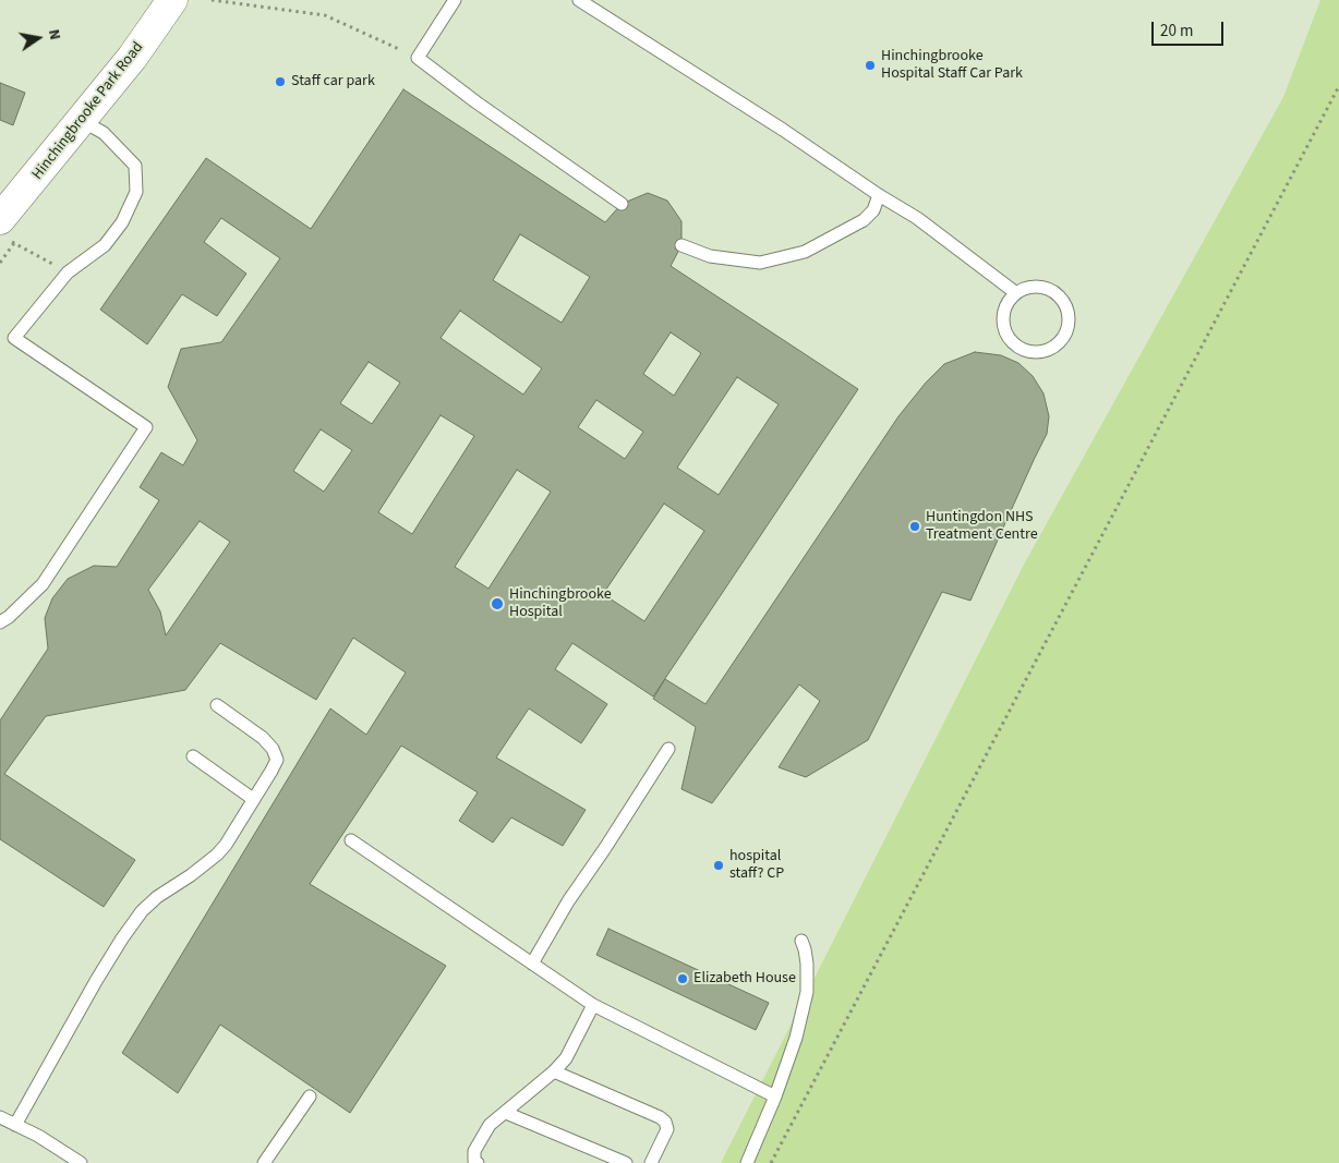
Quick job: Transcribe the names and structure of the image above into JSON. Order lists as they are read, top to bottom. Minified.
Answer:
{"streets":{"street":["Hinchingbrooke Park Road"]},"places":["Hinchingbrooke Hospital Staff Car Park","Staff car park","Huntingdon NHS Treatment Centre","Hinchingbrooke Hospital","hospital staff? CP","Elizabeth House"],"scale_bar":"20 m","north":"right"}
